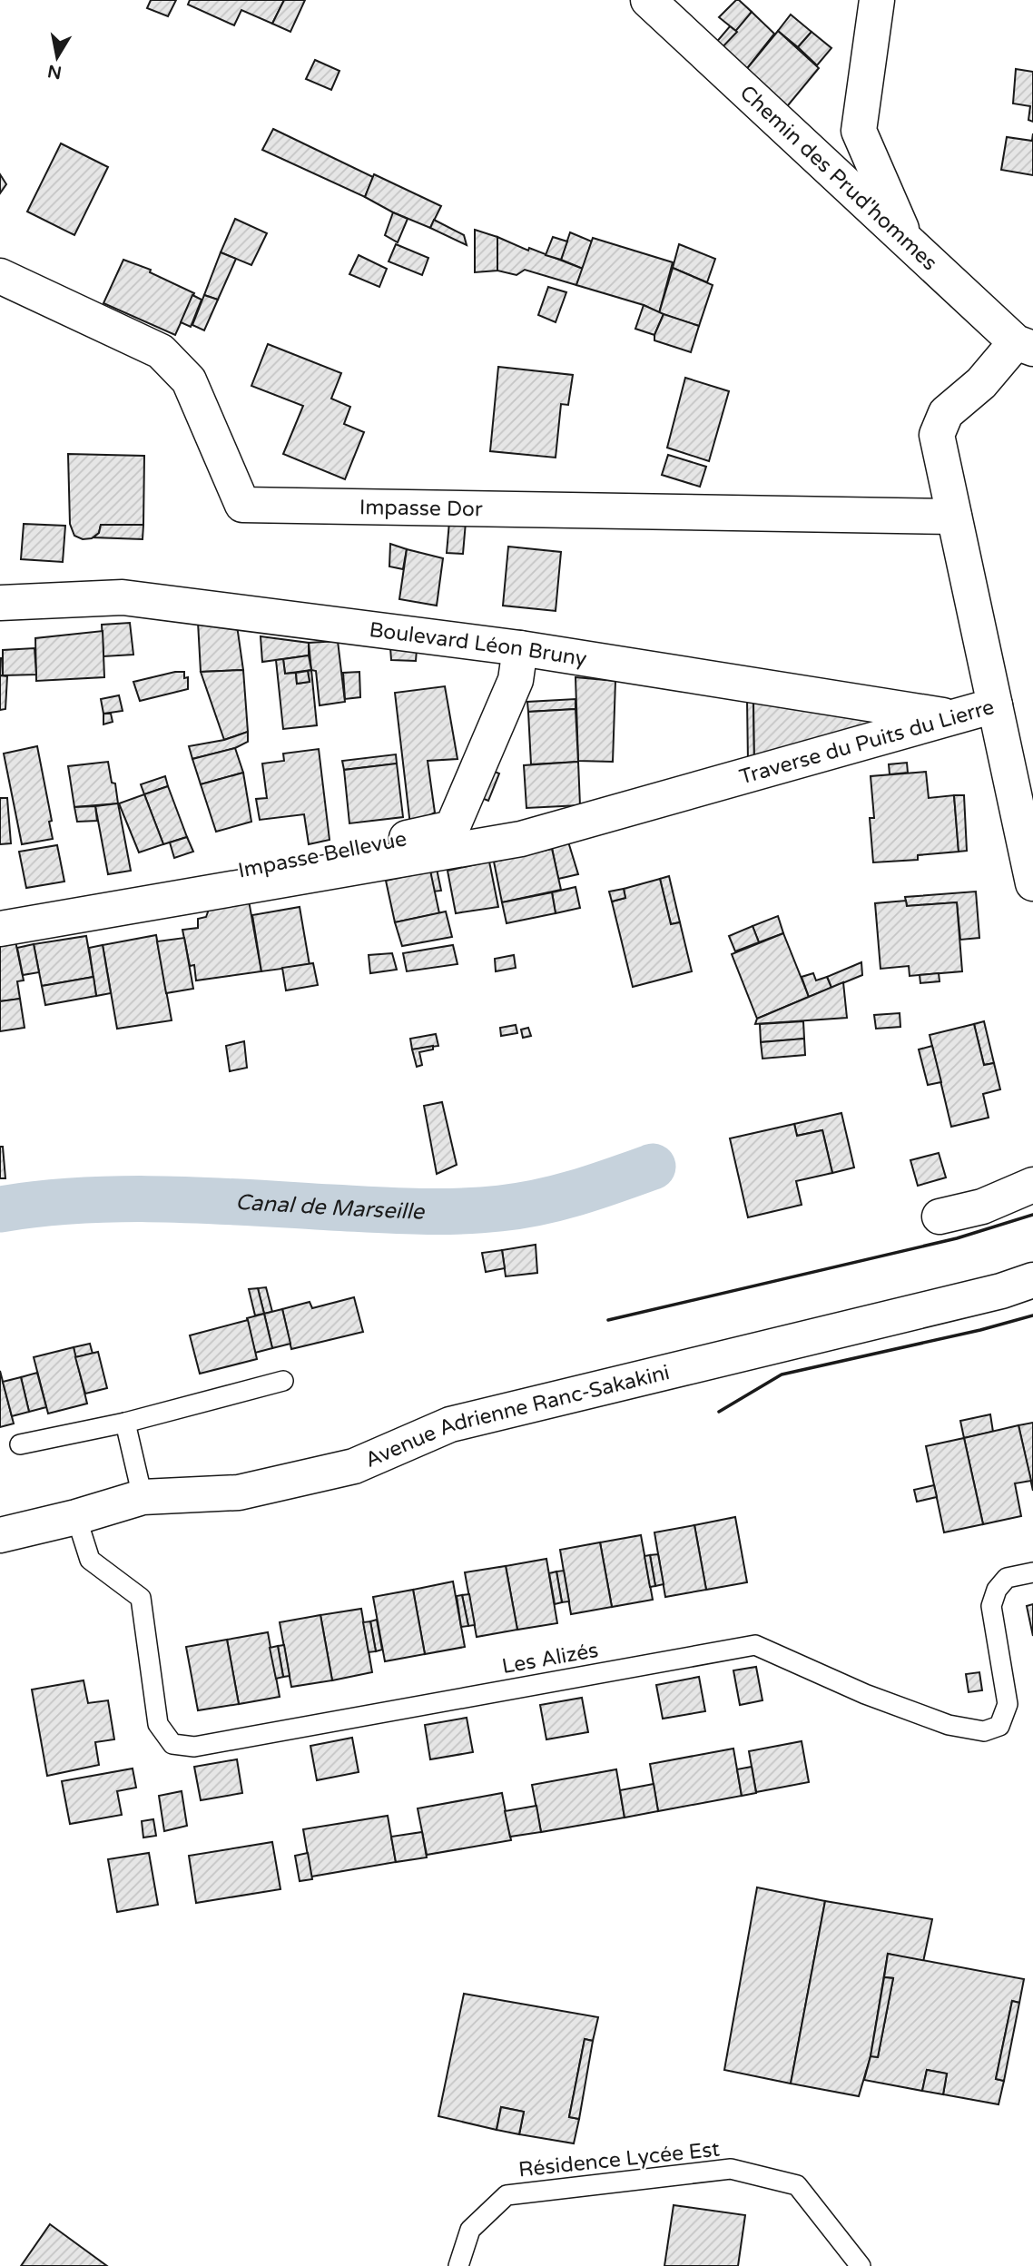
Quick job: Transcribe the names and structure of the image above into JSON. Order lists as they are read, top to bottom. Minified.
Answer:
{"streets":{"street":["Chemin des Prud'hommes","Impasse Dor","Boulevard Léon Bruny","Traverse du Puits du Lierre","Impasse Bellevue","Avenue Adrienne Ranc-Sakakini"],"lane":["Les Alizés","Résidence Lycée Est"]},"crossings":[["Chemin des Prud'hommes","Traverse du Puits du Lierre"],["Impasse Dor","Traverse du Puits du Lierre"],["Boulevard Léon Bruny","Traverse du Puits du Lierre"],["Boulevard Léon Bruny","Impasse Bellevue"],["Avenue Adrienne Ranc-Sakakini","Les Alizés"]],"water":["Canal de Marseille"],"north":"bottom"}
